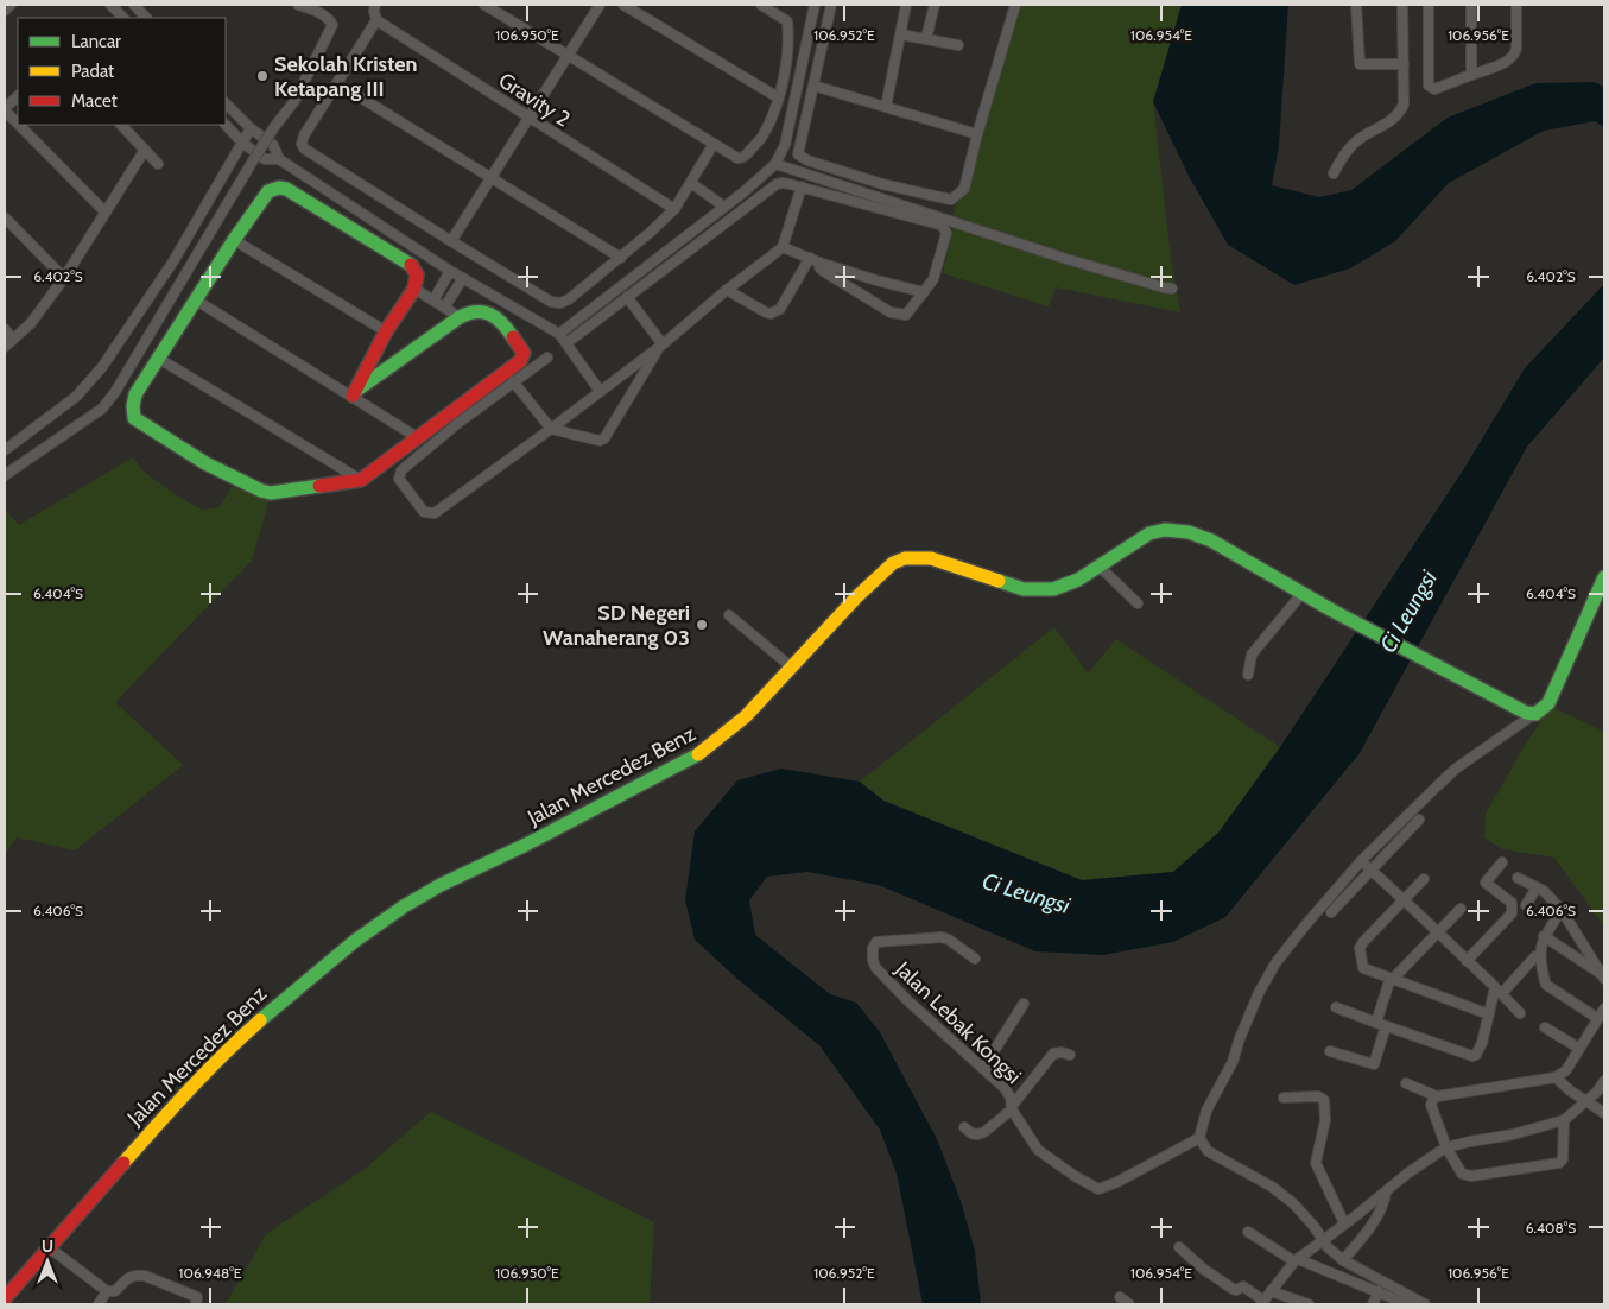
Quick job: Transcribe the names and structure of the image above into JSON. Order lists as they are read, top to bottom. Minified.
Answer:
{"streets":{"main road":["Jalan Mercedez Benz"],"street":["Gravity 2","Jalan Lebak Kongsi"]},"water":["Ci Leungsi"],"places":["Sekolah Kristen Ketapang III","SD Negeri Wanaherang 03"],"legend":["Lancar","Padat","Macet"],"north":"top","coordinates":["106.950°E","106.952°E","106.954°E","106.956°E","6.402°S","6.404°S","6.406°S","6.408°S","106.948°E"]}
